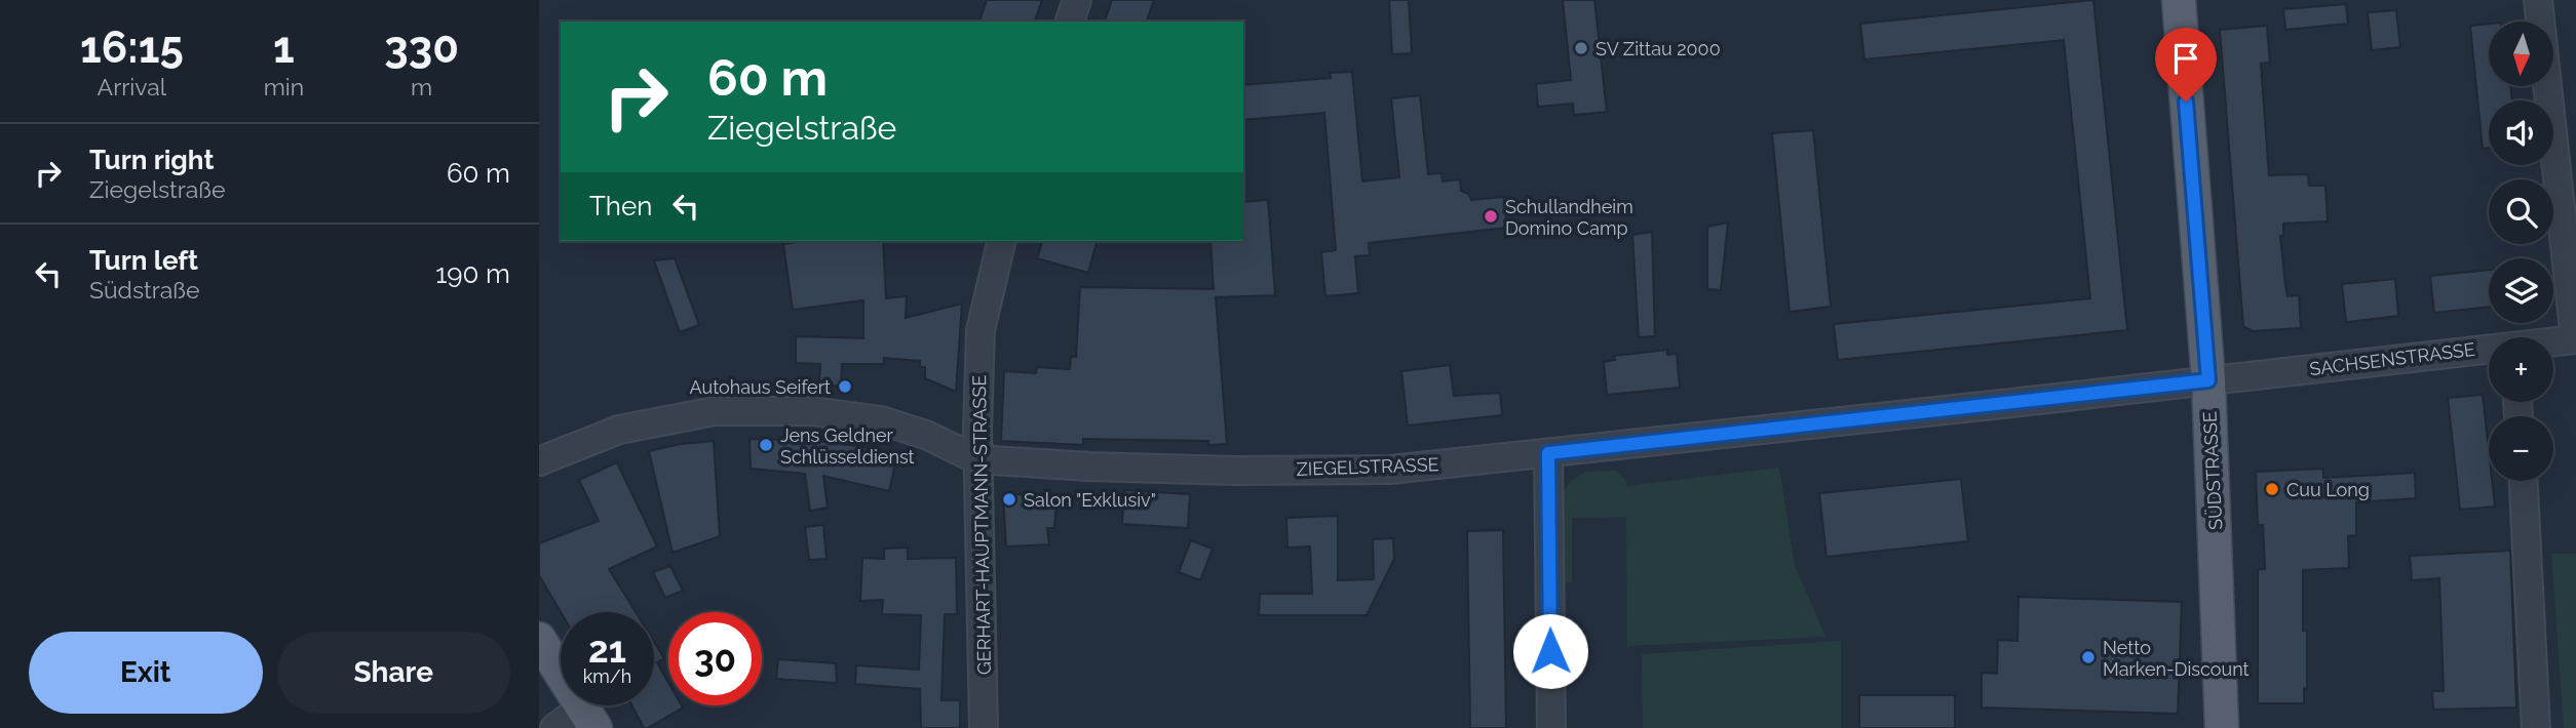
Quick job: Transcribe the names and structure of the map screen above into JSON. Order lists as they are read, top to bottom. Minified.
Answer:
{"streets":{"main road":["SÜDSTRASSE"],"street":["SACHSENSTRASSE","ZIEGELSTRASSE","GERHART-HAUPTMANN-STRASSE"]},"crossings":[["SACHSENSTRASSE","ZIEGELSTRASSE"],["SACHSENSTRASSE","SÜDSTRASSE"],["ZIEGELSTRASSE","SÜDSTRASSE"],["ZIEGELSTRASSE","GERHART-HAUPTMANN-STRASSE"]],"places":["SV Zittau 2000","Schullandheim Domino Camp","Autohaus Seifert","Jens Geldner Schlüsseldienst","Cuu Long","Salon \"Exklusiv\"","Netto Marken-Discount"],"north":"bottom","page":{"eta":["16:15","Arrival","1","min","330","m"],"map_buttons":["+","−"],"turn":["60 m","Ziegelstraße"],"list":[{"name":"Turn right","note":"Ziegelstraße","value":"60 m"},{"name":"Turn left","note":"Südstraße","value":"190 m"}],"then":"Then","speed":"21 km/h","limit":"30","buttons":["Exit","Share"]}}
